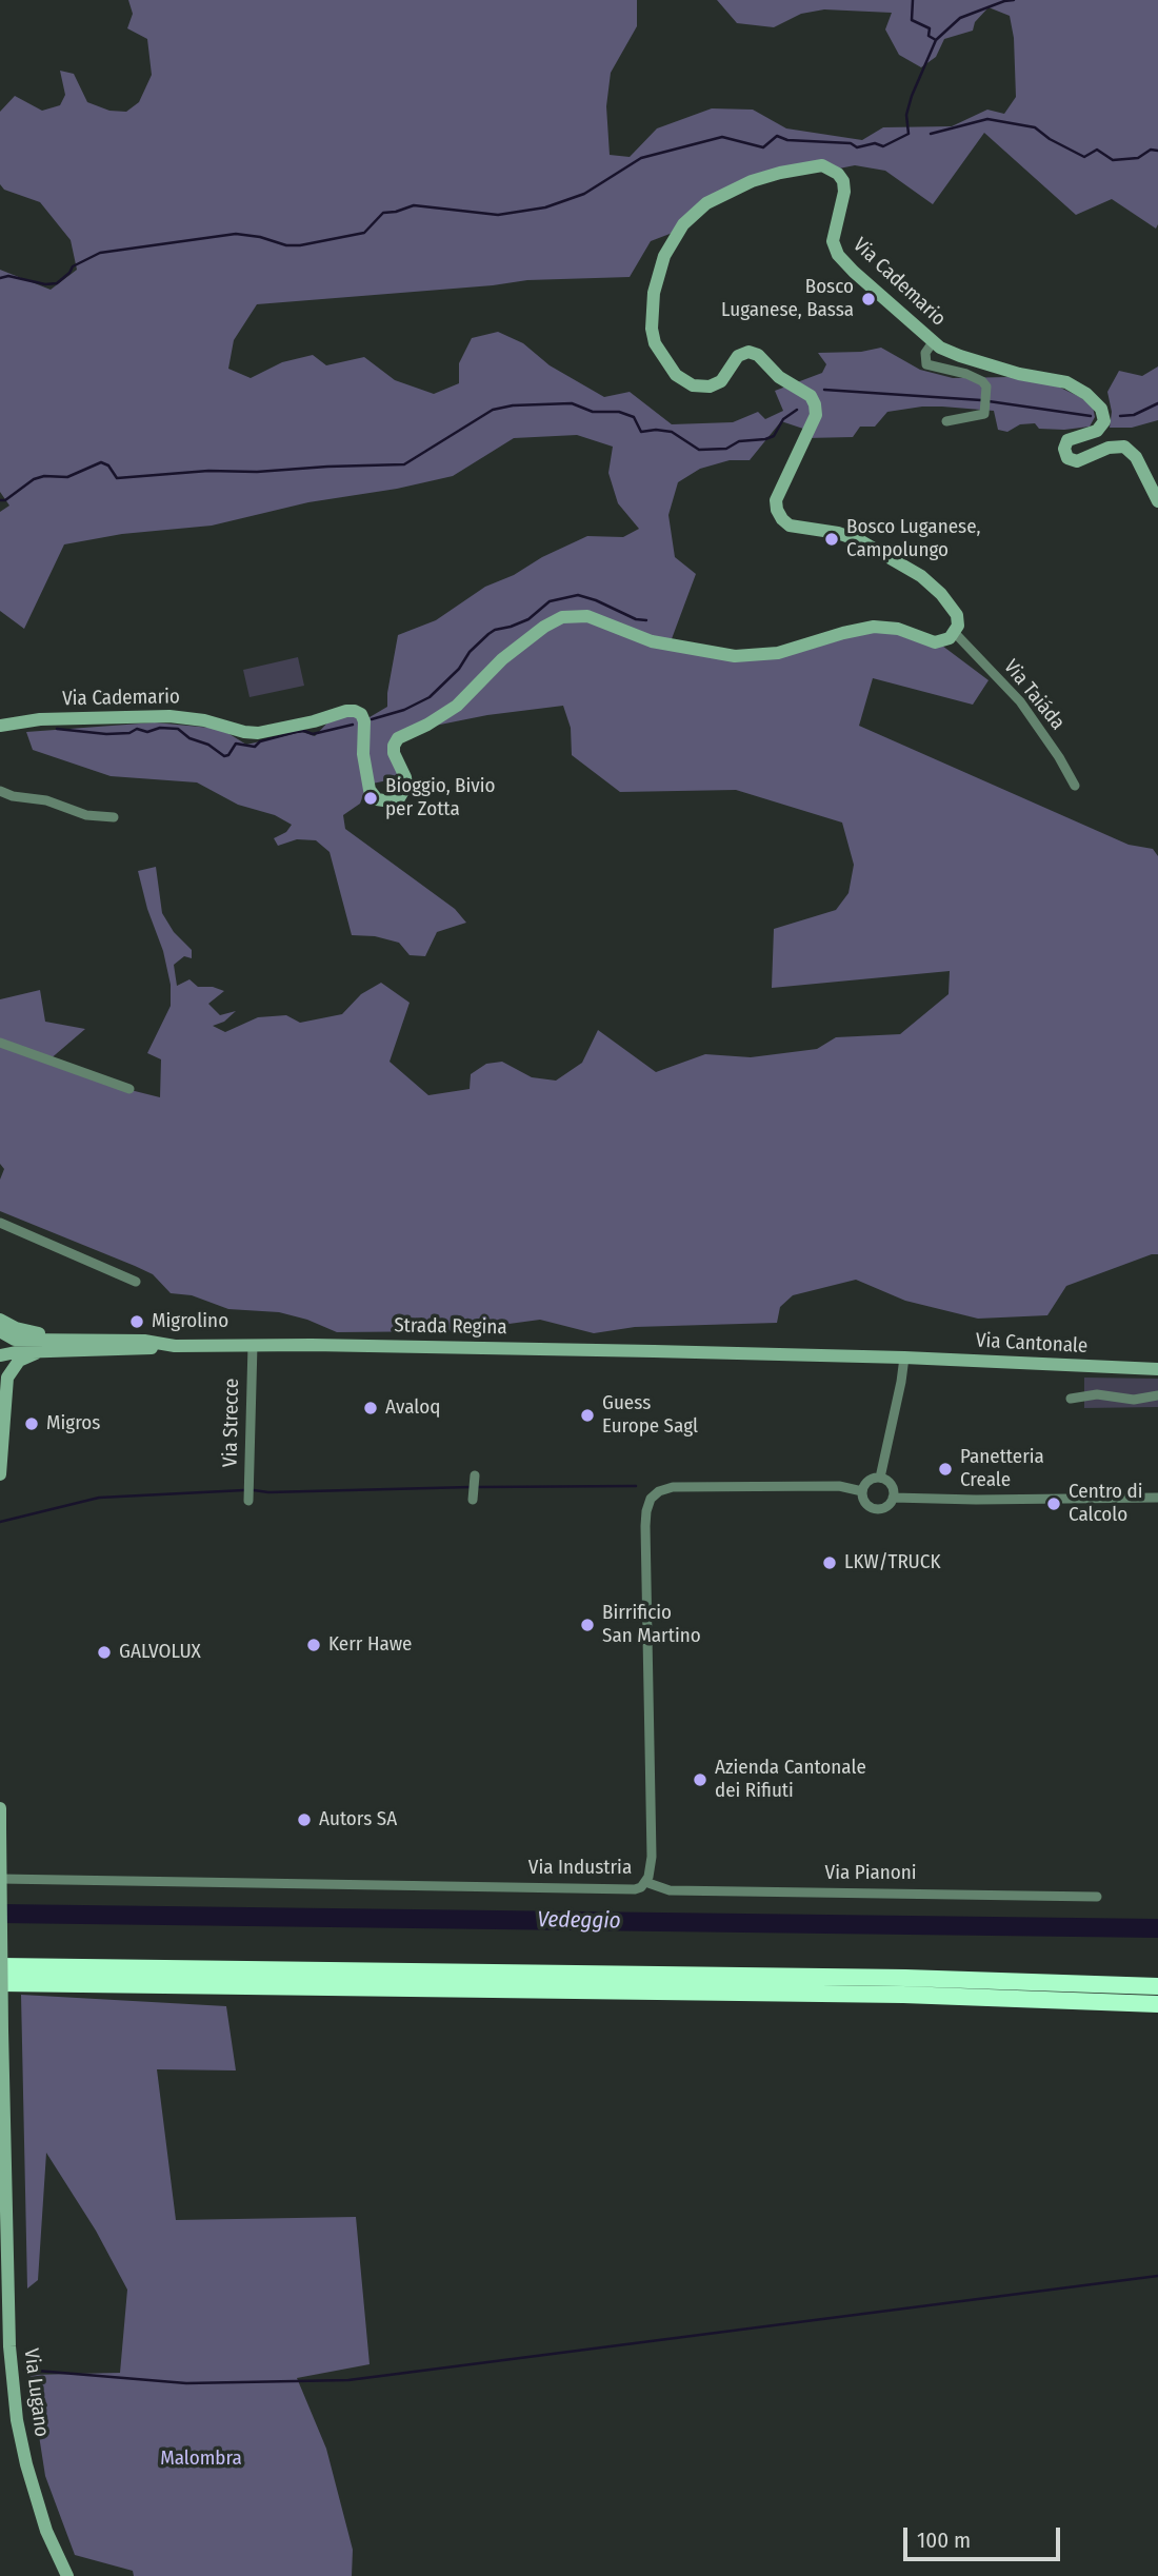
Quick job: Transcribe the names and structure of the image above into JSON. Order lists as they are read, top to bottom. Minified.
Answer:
{"streets":{"street":["Via Cademario","Via Taiáda","Strada Regina","Via Cantonale","Via Strecce","Via Industria","Via Pianoni","Via Lugano"]},"crossings":[["Via Cademario","Via Taiáda"],["Strada Regina","Via Cantonale"],["Strada Regina","Via Strecce"],["Via Industria","Via Pianoni"]],"water":["Vedeggio"],"parks":["Malombra"],"places":["Bosco Luganese, Bassa","Bosco Luganese, Campolungo","Bioggio, Bivio per Zotta","Migrolino","Avaloq","Guess Europe Sagl","Migros","Panetteria Creale","Centro di Calcolo","LKW/TRUCK","Birrificio San Martino","Kerr Hawe","GALVOLUX","Azienda Cantonale dei Rifiuti","Autors SA"],"scale_bar":"100 m"}
